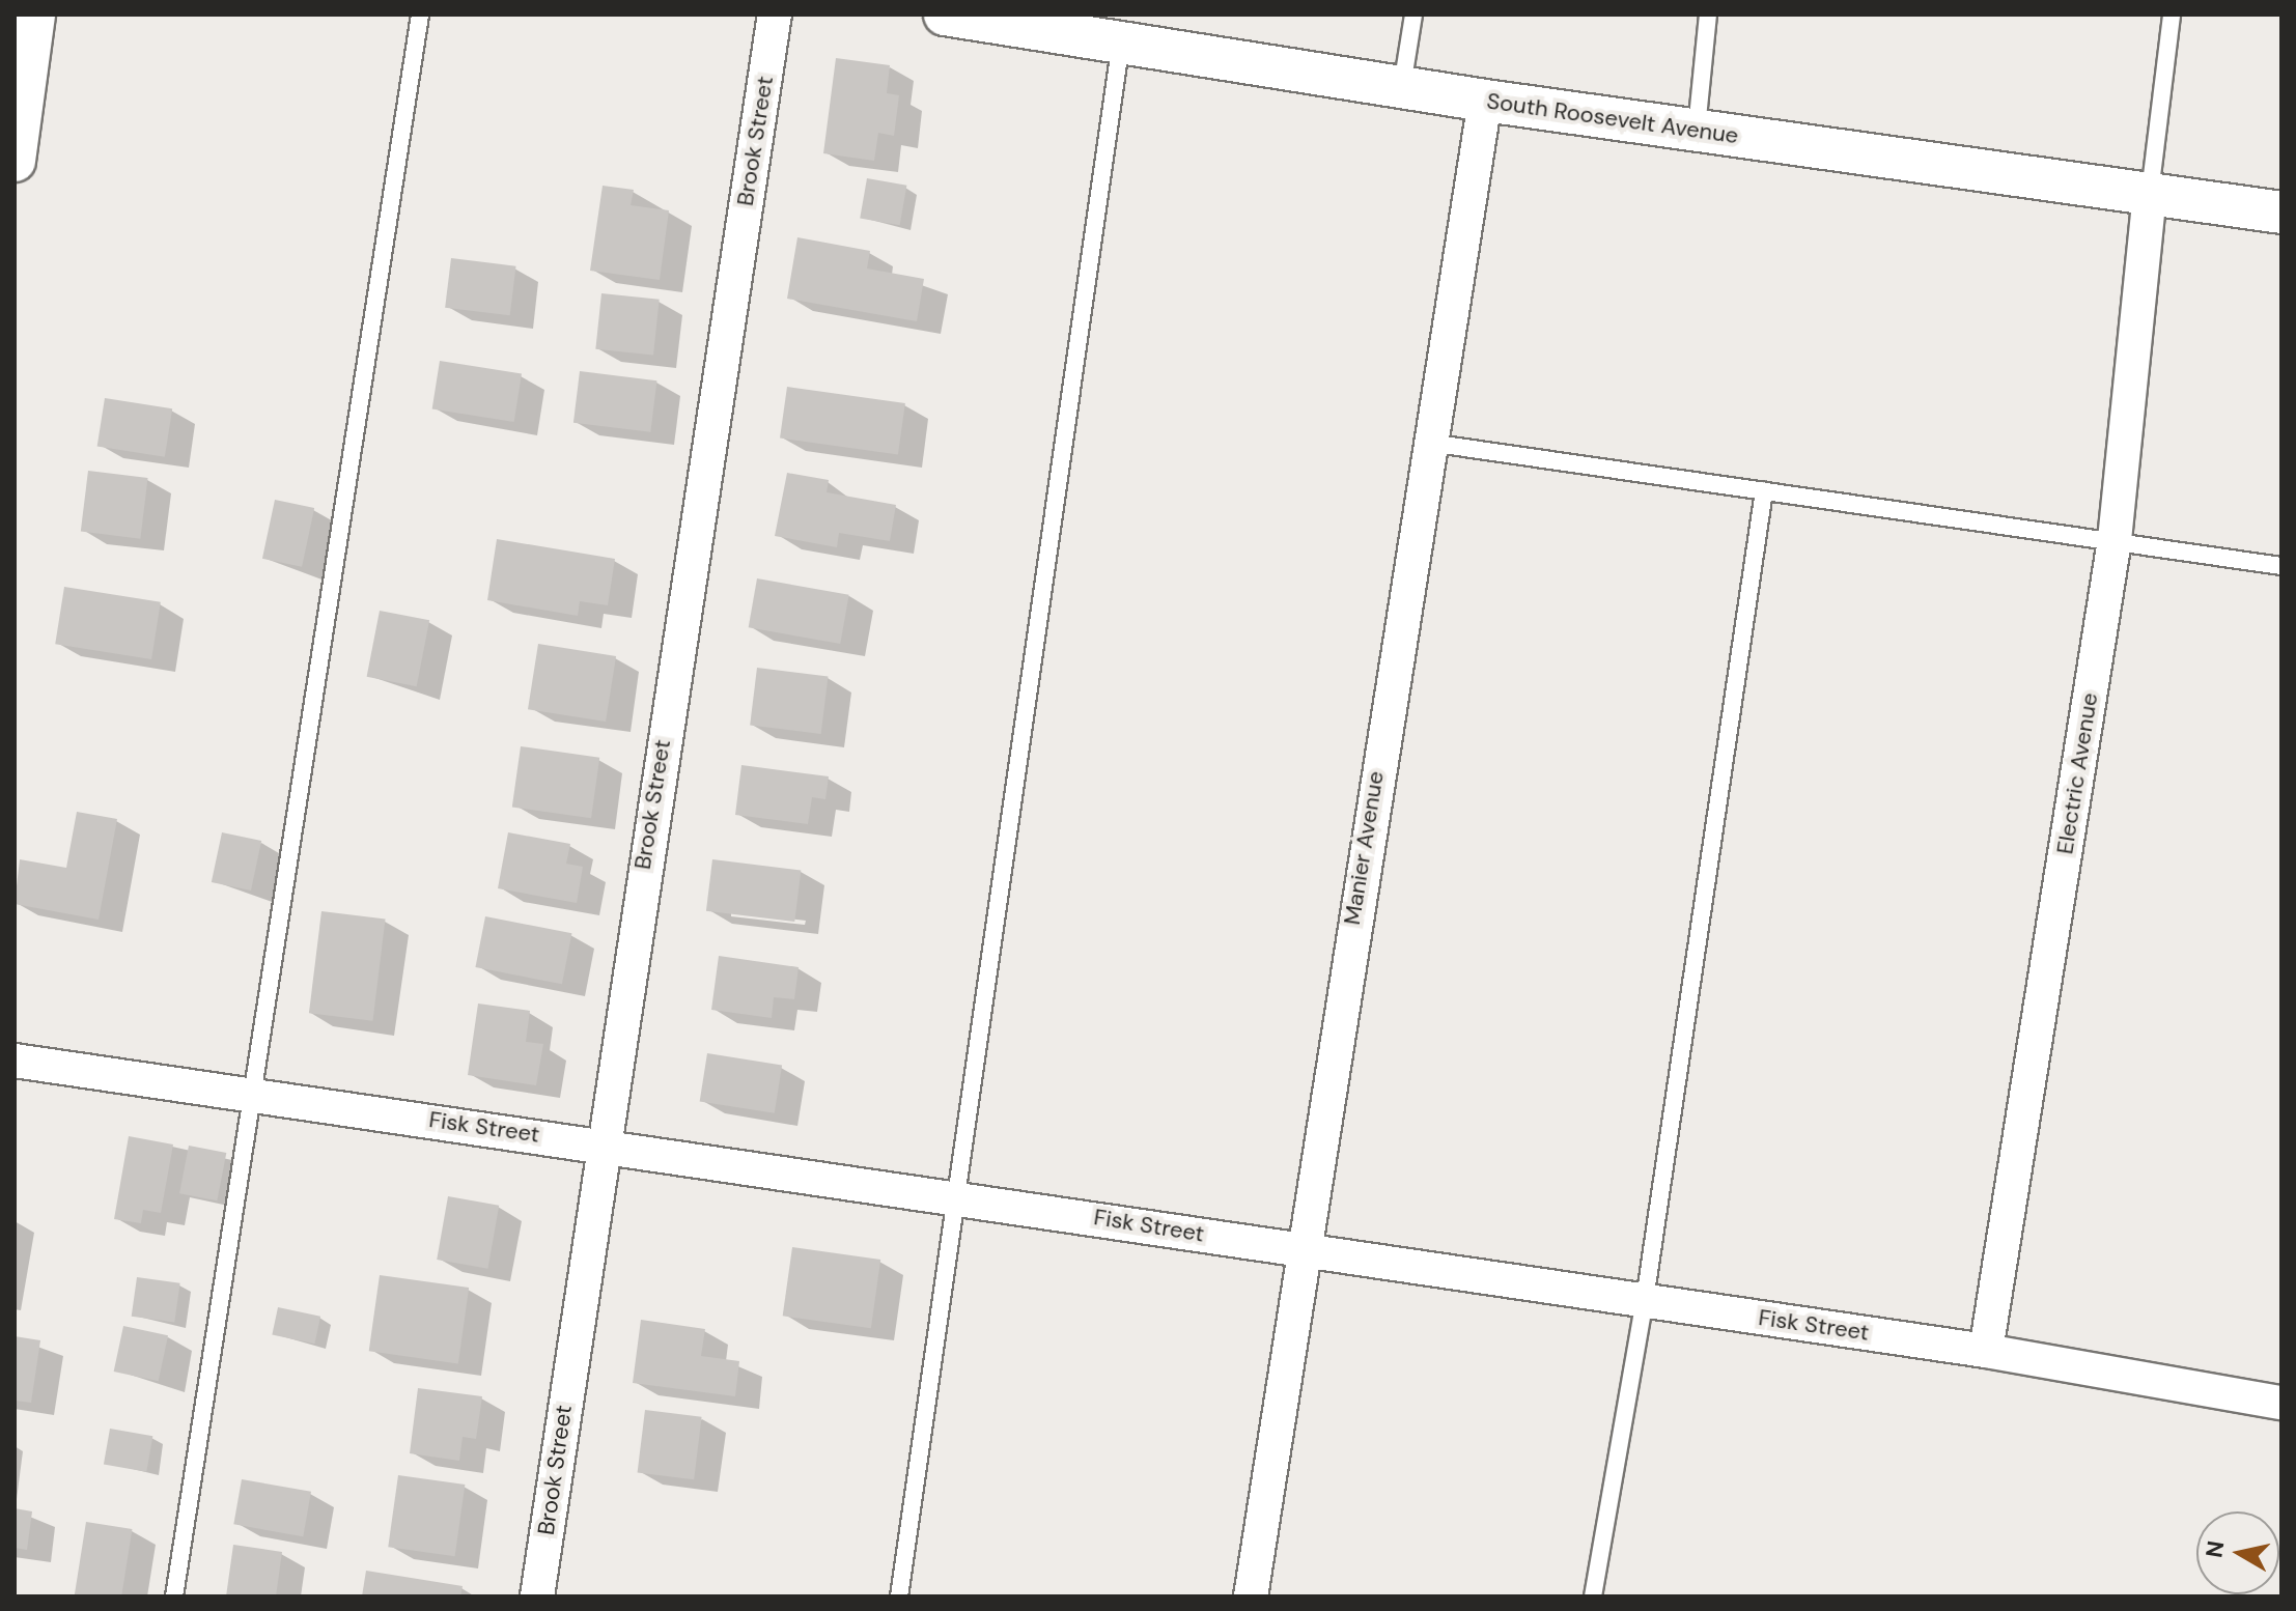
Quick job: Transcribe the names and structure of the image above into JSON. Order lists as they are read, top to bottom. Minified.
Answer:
{"streets":{"street":["South Roosevelt Avenue","Brook Street","Electric Avenue","Manier Avenue","Fisk Street"]},"crossings":[["South Roosevelt Avenue","Electric Avenue"],["South Roosevelt Avenue","Manier Avenue"],["Brook Street","Fisk Street"],["Electric Avenue","Fisk Street"],["Manier Avenue","Fisk Street"]],"north":"left"}
